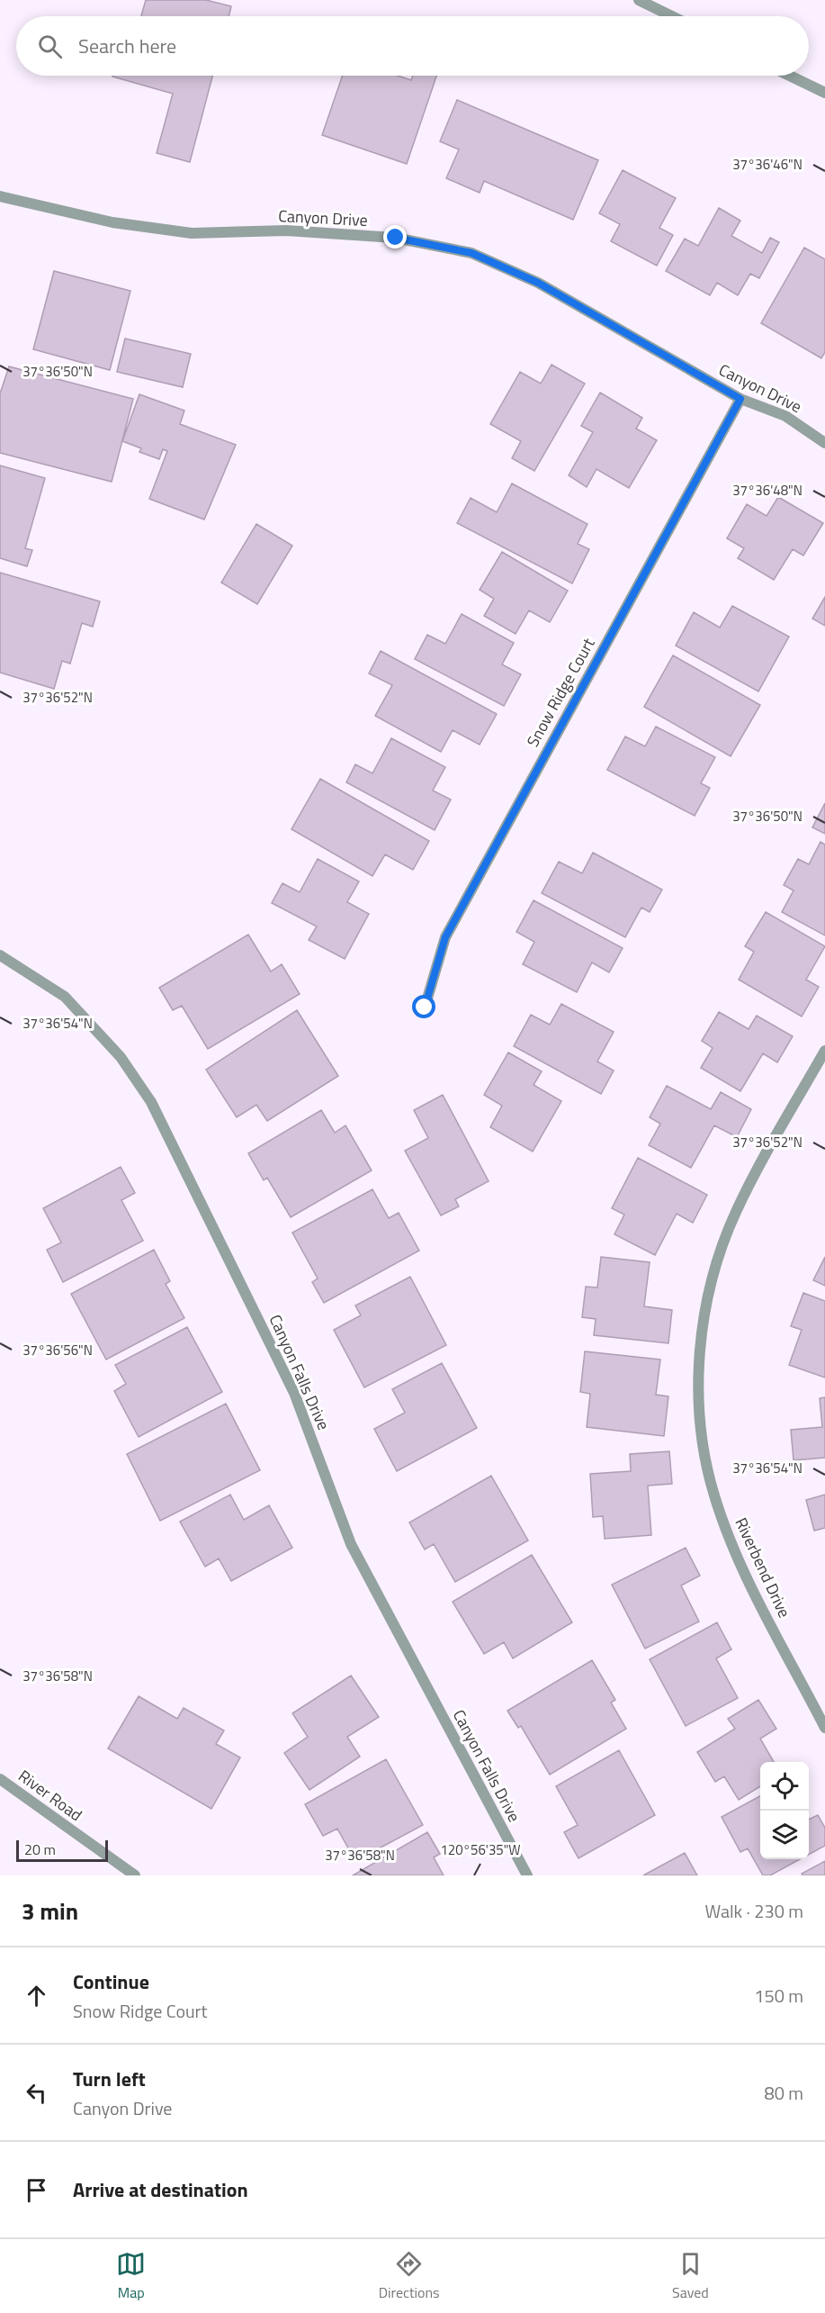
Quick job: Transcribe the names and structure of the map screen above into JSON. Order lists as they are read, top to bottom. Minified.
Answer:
{"streets":{"street":["Canyon Drive","Snow Ridge Court","Canyon Falls Drive","Riverbend Drive","River Road"]},"crossings":[["Canyon Drive","Snow Ridge Court"]],"scale_bar":"20 m","page":{"search":"Search here","scale":"20 m","heading":["3 min","Walk · 230 m"],"list":[["Continue","Snow Ridge Court","150 m"],["Turn left","Canyon Drive","80 m"],"Arrive at destination"],"nav":["Map","Directions","Saved"]},"coordinates":["37°36'46\"N","37°36'50\"N","37°36'48\"N","37°36'52\"N","37°36'54\"N","37°36'56\"N","37°36'58\"N","120°56'35\"W"]}
